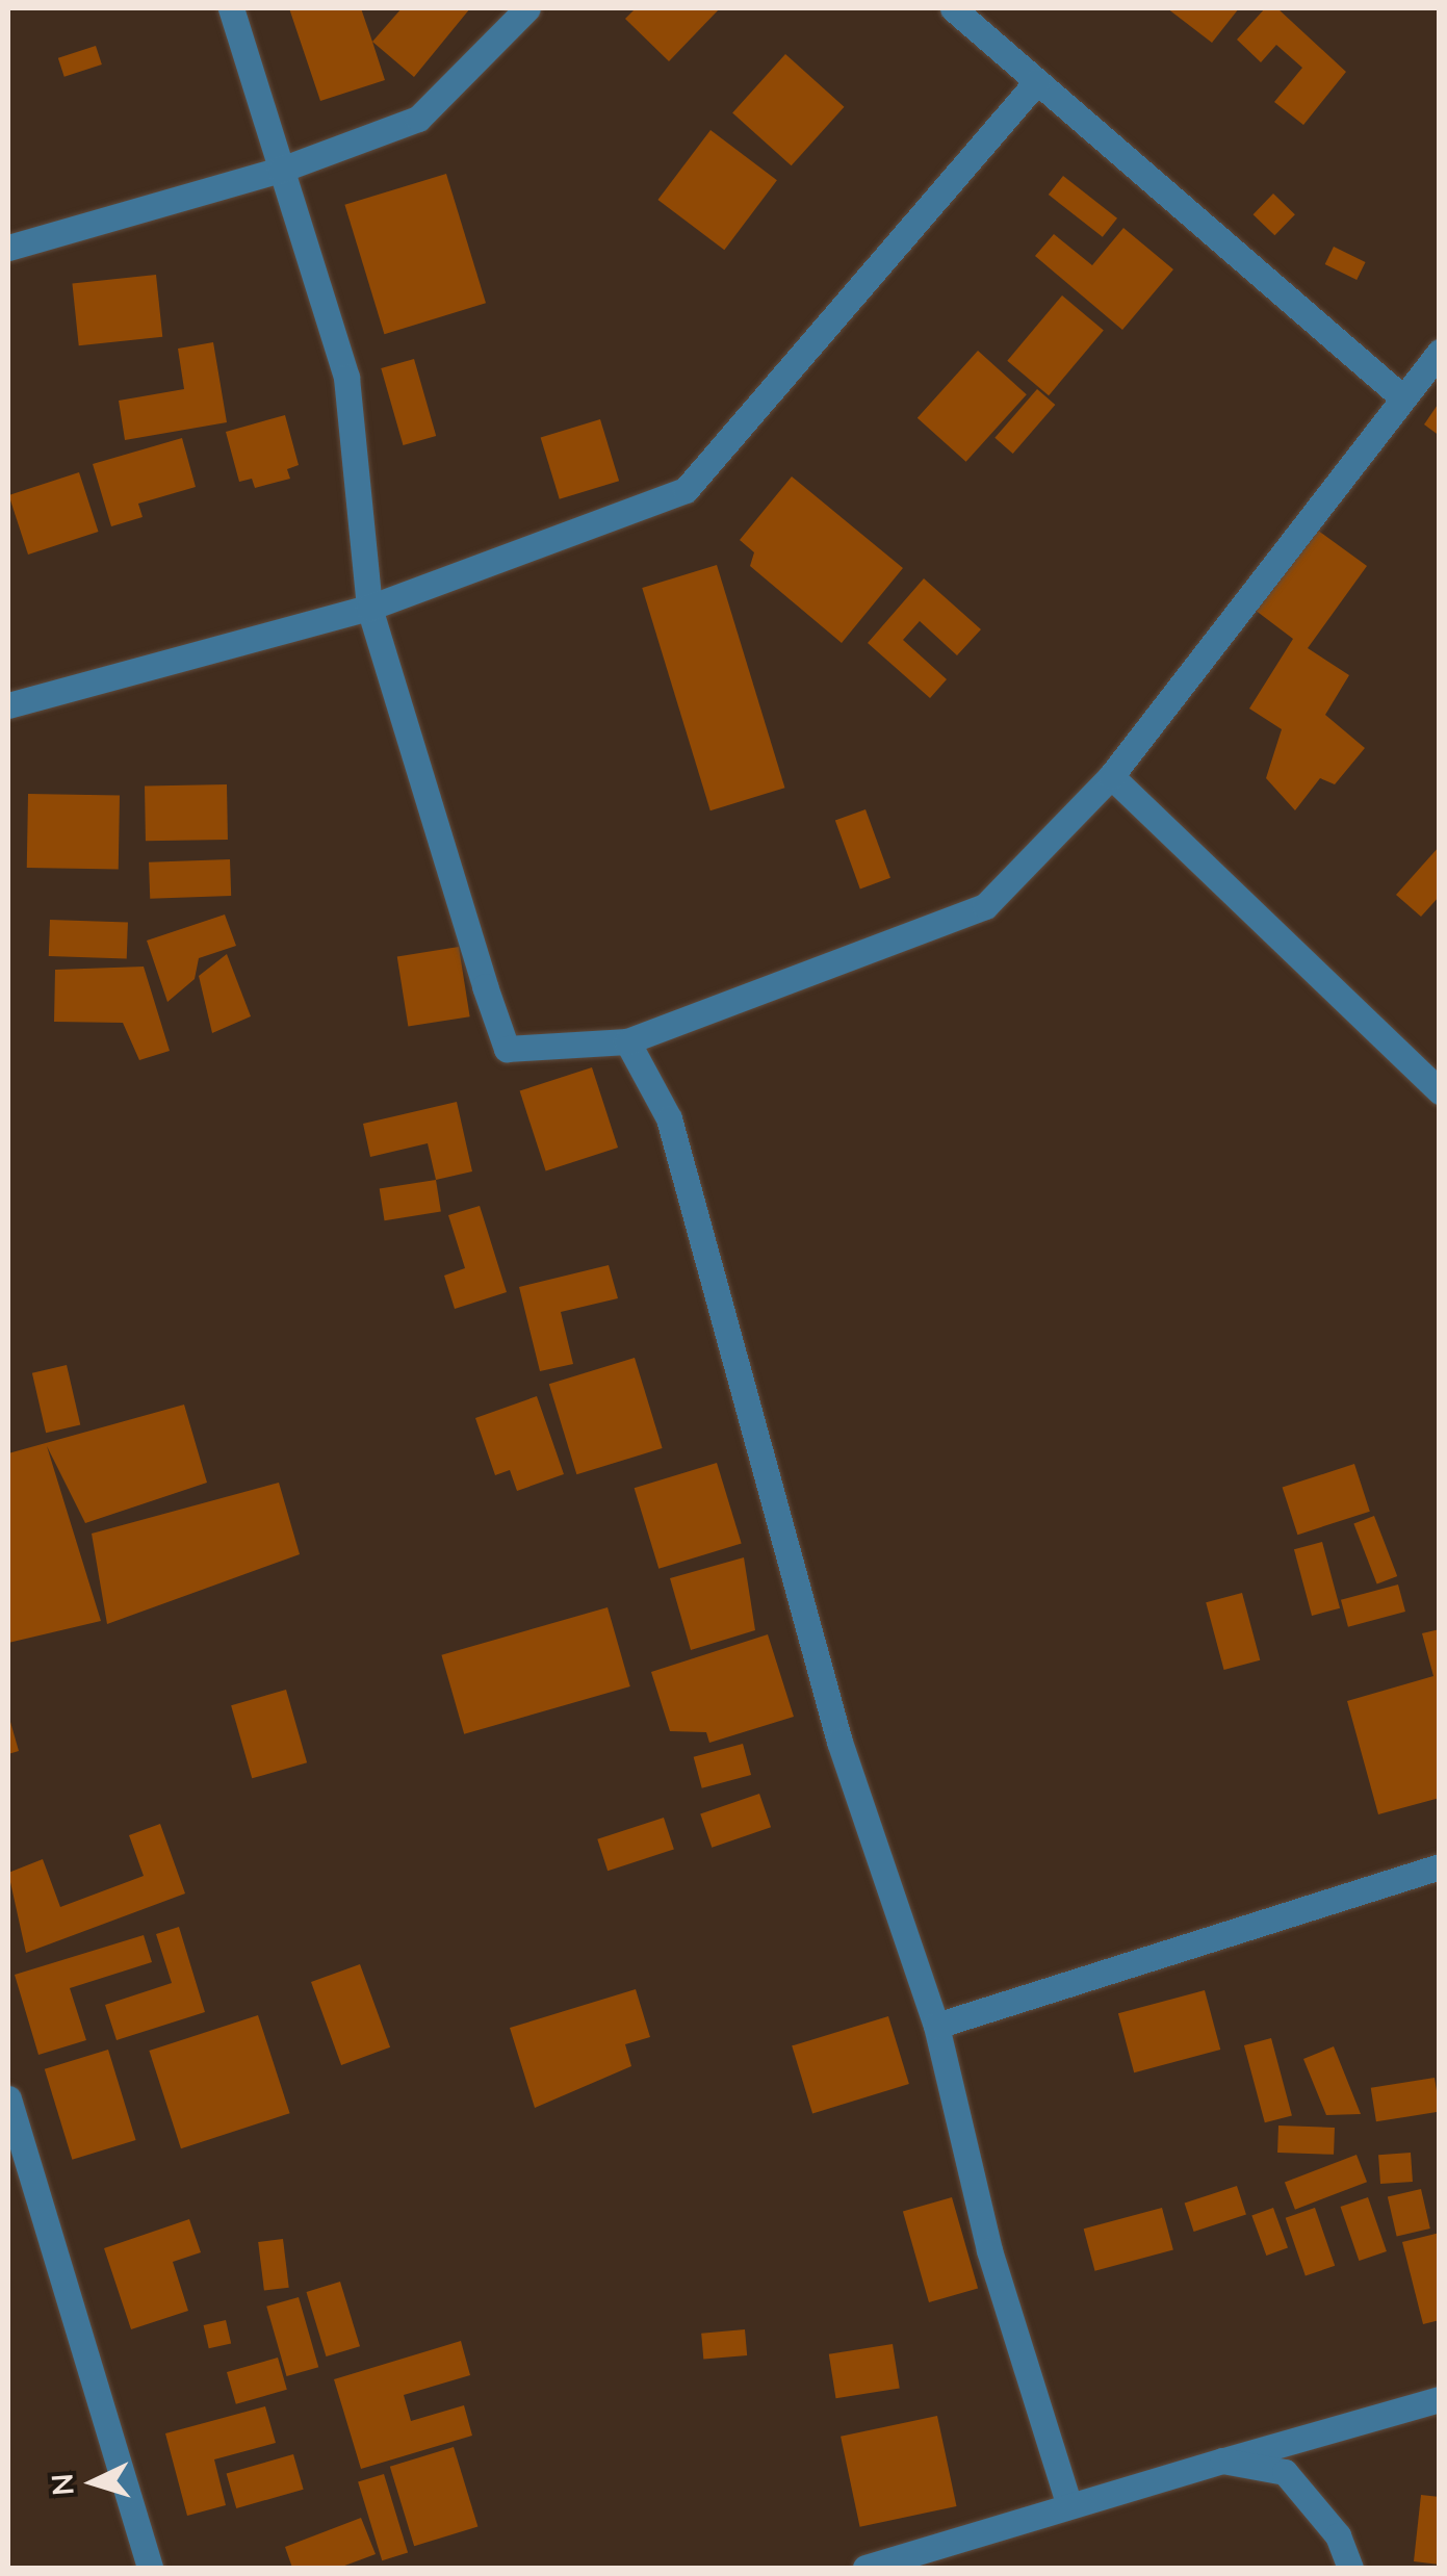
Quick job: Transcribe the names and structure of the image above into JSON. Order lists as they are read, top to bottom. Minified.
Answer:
{"north":"left"}
